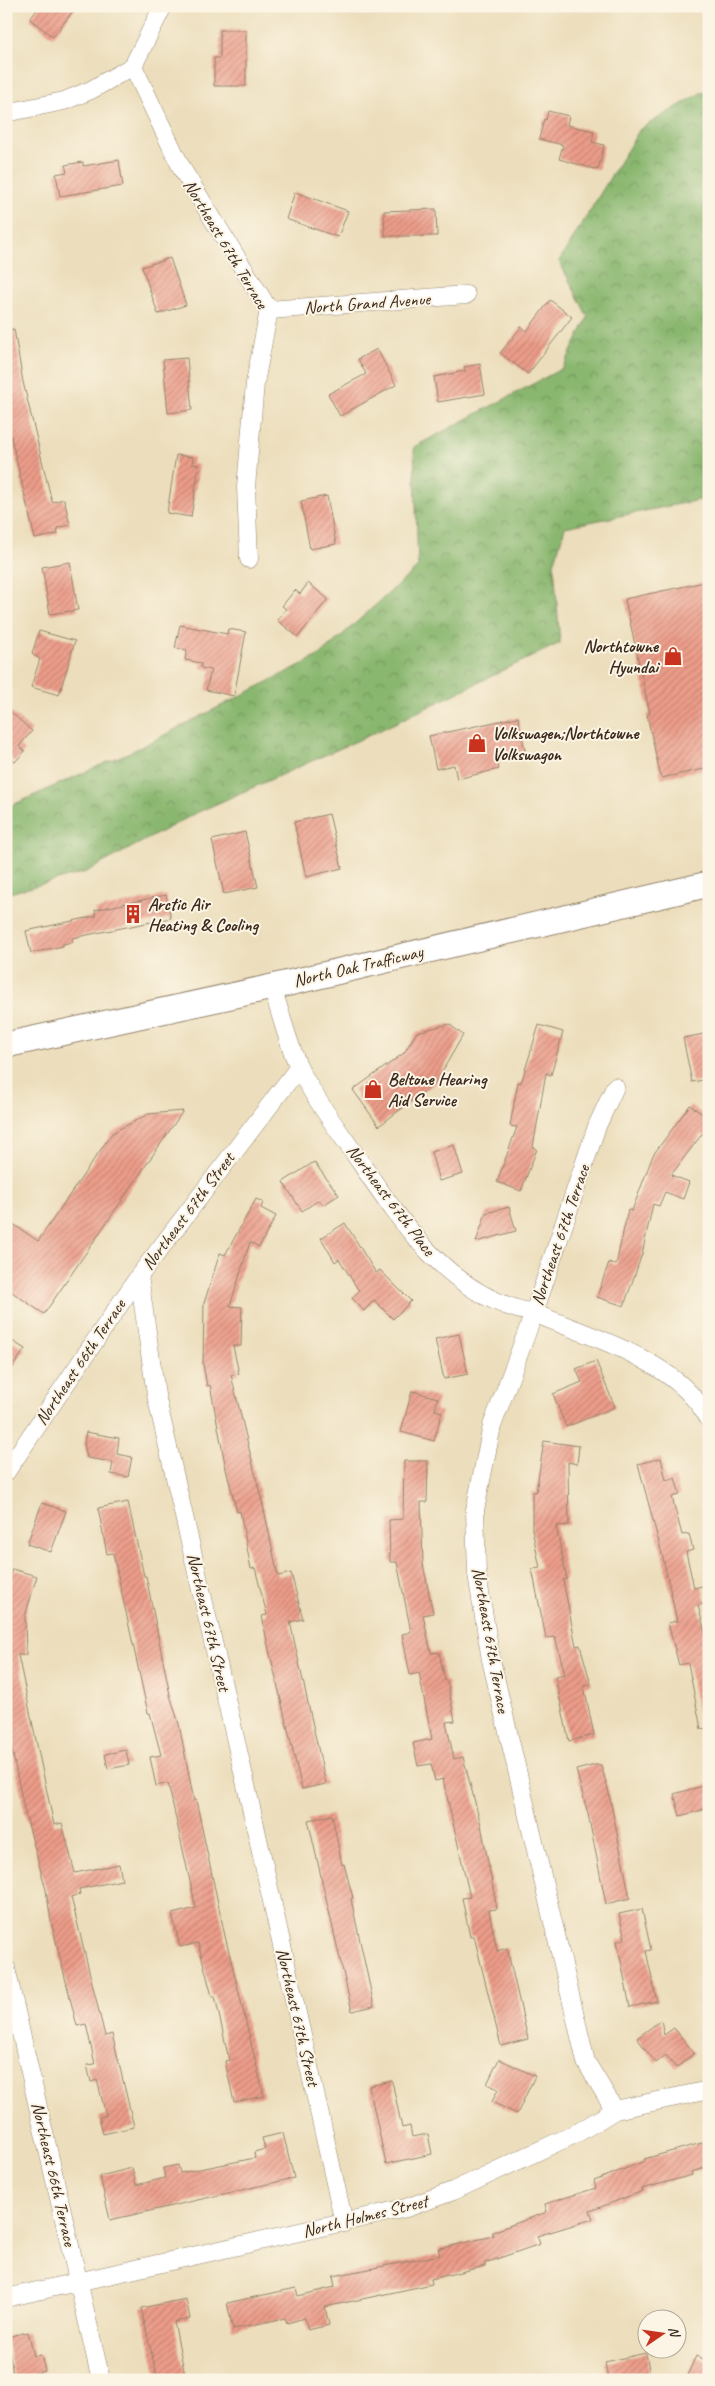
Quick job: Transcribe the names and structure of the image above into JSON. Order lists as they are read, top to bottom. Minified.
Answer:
{"streets":{"main road":["North Oak Trafficway"],"street":["Northeast 67th Terrace","North Grand Avenue","Northeast 67th Place","Northeast 67th Street","Northeast 66th Terrace","North Holmes Street"]},"crossings":[["Northeast 67th Terrace","North Grand Avenue"],["Northeast 67th Terrace","Northeast 67th Place"],["Northeast 67th Terrace","North Holmes Street"],["North Oak Trafficway","Northeast 67th Place"],["Northeast 67th Place","Northeast 67th Street"],["Northeast 67th Street","Northeast 66th Terrace"],["Northeast 67th Street","North Holmes Street"],["Northeast 66th Terrace","North Holmes Street"]],"places":{"shop":["Northtowne Hyundai","Volkswagen;Northtowne Volkswagon","Beltone Hearing Aid Service"],"building":["Arctic Air Heating & Cooling"]},"north":"right"}
